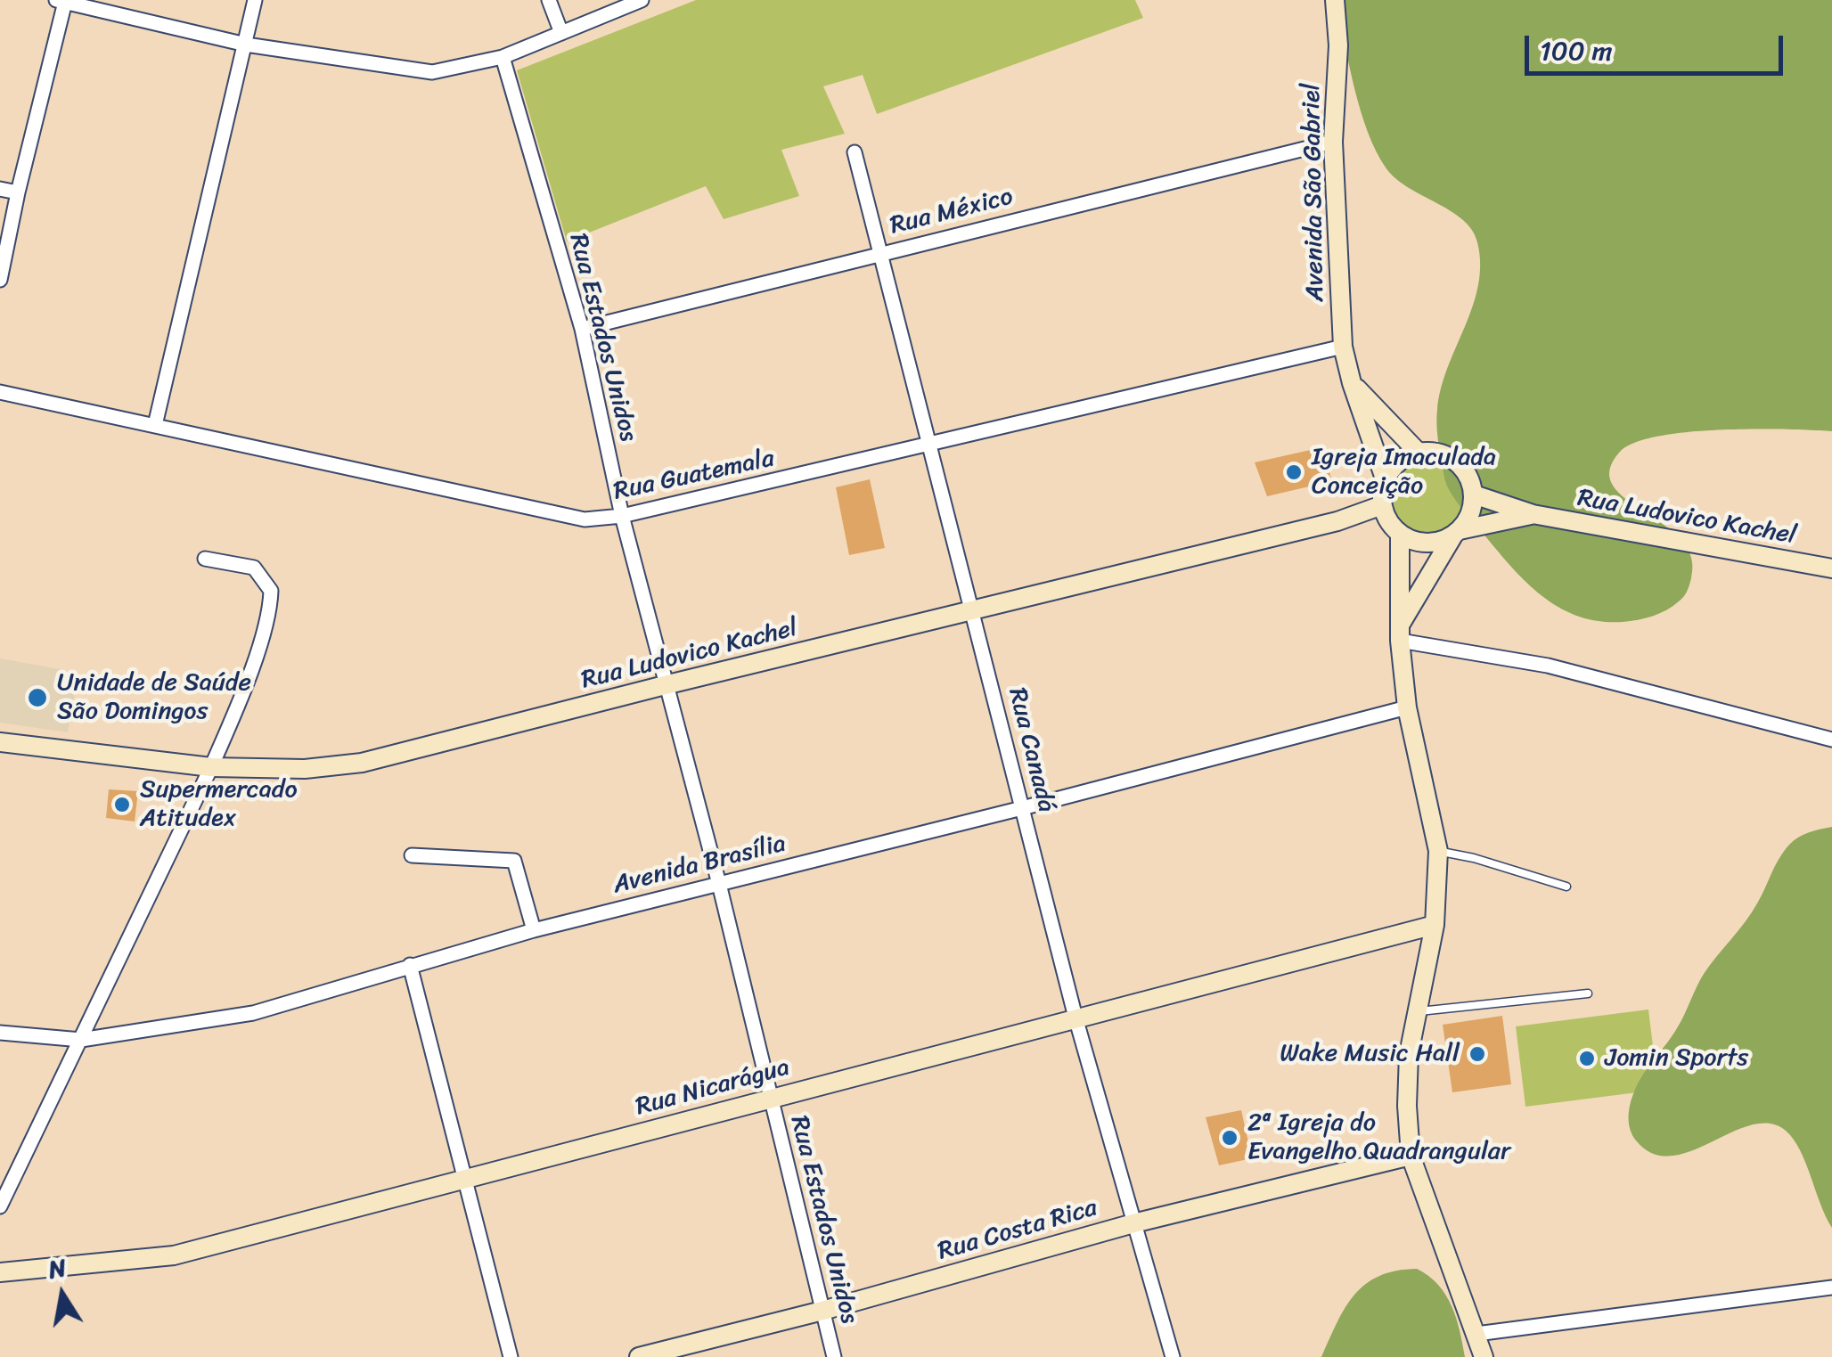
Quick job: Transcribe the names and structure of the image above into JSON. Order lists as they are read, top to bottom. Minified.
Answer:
{"streets":{"main road":["Avenida São Gabriel","Rua Ludovico Kachel","Rua Nicarágua","Rua Costa Rica"],"street":["Rua México","Rua Estados Unidos","Rua Guatemala","Rua Canadá","Avenida Brasília"]},"crossings":[["Avenida São Gabriel","Rua México"],["Avenida São Gabriel","Rua Guatemala"],["Avenida São Gabriel","Rua Ludovico Kachel"],["Rua México","Rua Estados Unidos"],["Rua México","Rua Canadá"],["Rua Estados Unidos","Rua Guatemala"],["Rua Estados Unidos","Rua Ludovico Kachel"],["Rua Estados Unidos","Avenida Brasília"],["Rua Estados Unidos","Rua Nicarágua"],["Rua Estados Unidos","Rua Costa Rica"],["Rua Guatemala","Rua Canadá"],["Rua Ludovico Kachel","Rua Canadá"],["Rua Canadá","Avenida Brasília"],["Rua Canadá","Rua Nicarágua"],["Rua Canadá","Rua Costa Rica"]],"places":["Igreja Imaculada Conceição","Unidade de Saúde São Domingos","Supermercado Atitudex","Wake Music Hall","Jomin Sports","2ª Igreja do Evangelho Quadrangular"],"scale_bar":"100 m","north":"top"}
